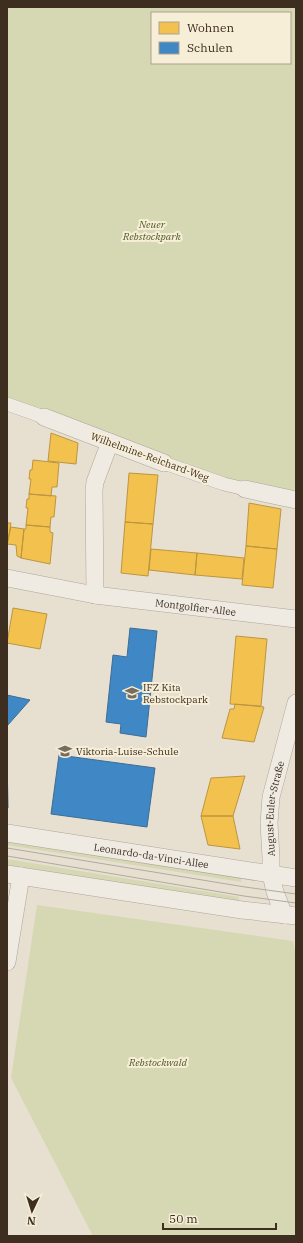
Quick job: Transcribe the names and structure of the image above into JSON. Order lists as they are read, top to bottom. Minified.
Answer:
{"streets":{"street":["Wilhelmine-Reichard-Weg","Montgolfier-Allee","August-Euler-Straße","Leonardo-da-Vinci-Allee"]},"crossings":[["August-Euler-Straße","Leonardo-da-Vinci-Allee"]],"parks":["Neuer Rebstockpark","Rebstockwald"],"places":{"school or university":["IFZ Kita Rebstockpark","Viktoria-Luise-Schule"]},"legend":["Wohnen","Schulen"],"scale_bar":"50 m","north":"bottom"}
